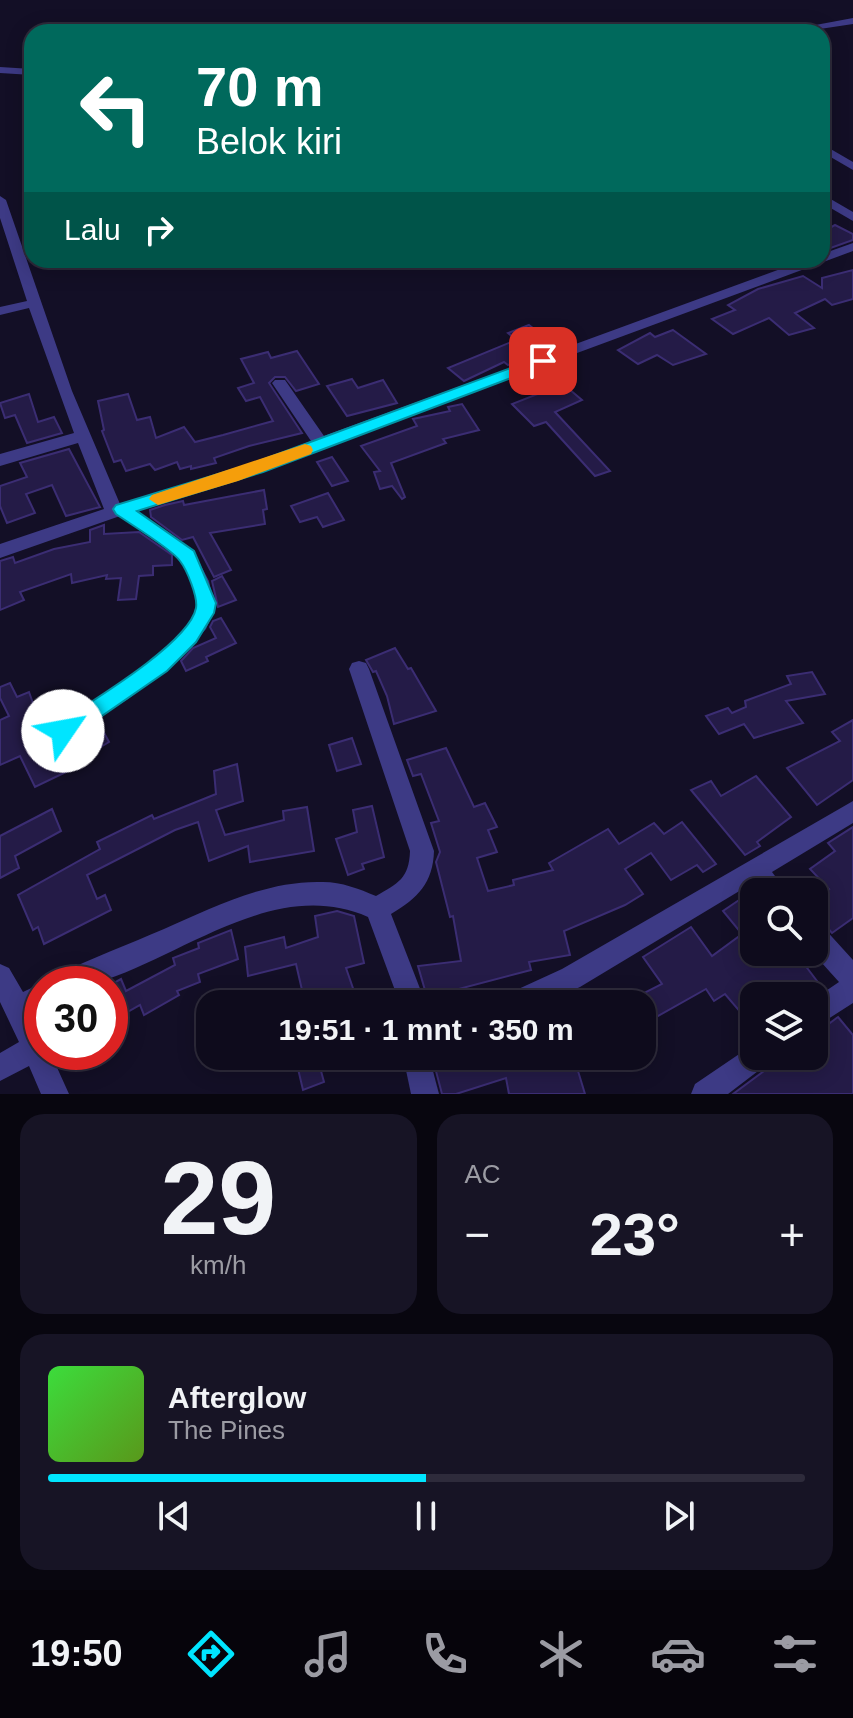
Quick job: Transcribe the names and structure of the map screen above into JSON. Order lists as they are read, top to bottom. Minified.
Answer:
{"page":{"turn":["70 m","Belok kiri"],"then":"Lalu","limit":"30","trip":"19:51 · 1 mnt · 350 m","tile":[["29","km/h"],"AC"],"heat":["−","23°","+"],"song":["Afterglow","The Pines"],"tabs":"19:50"}}
